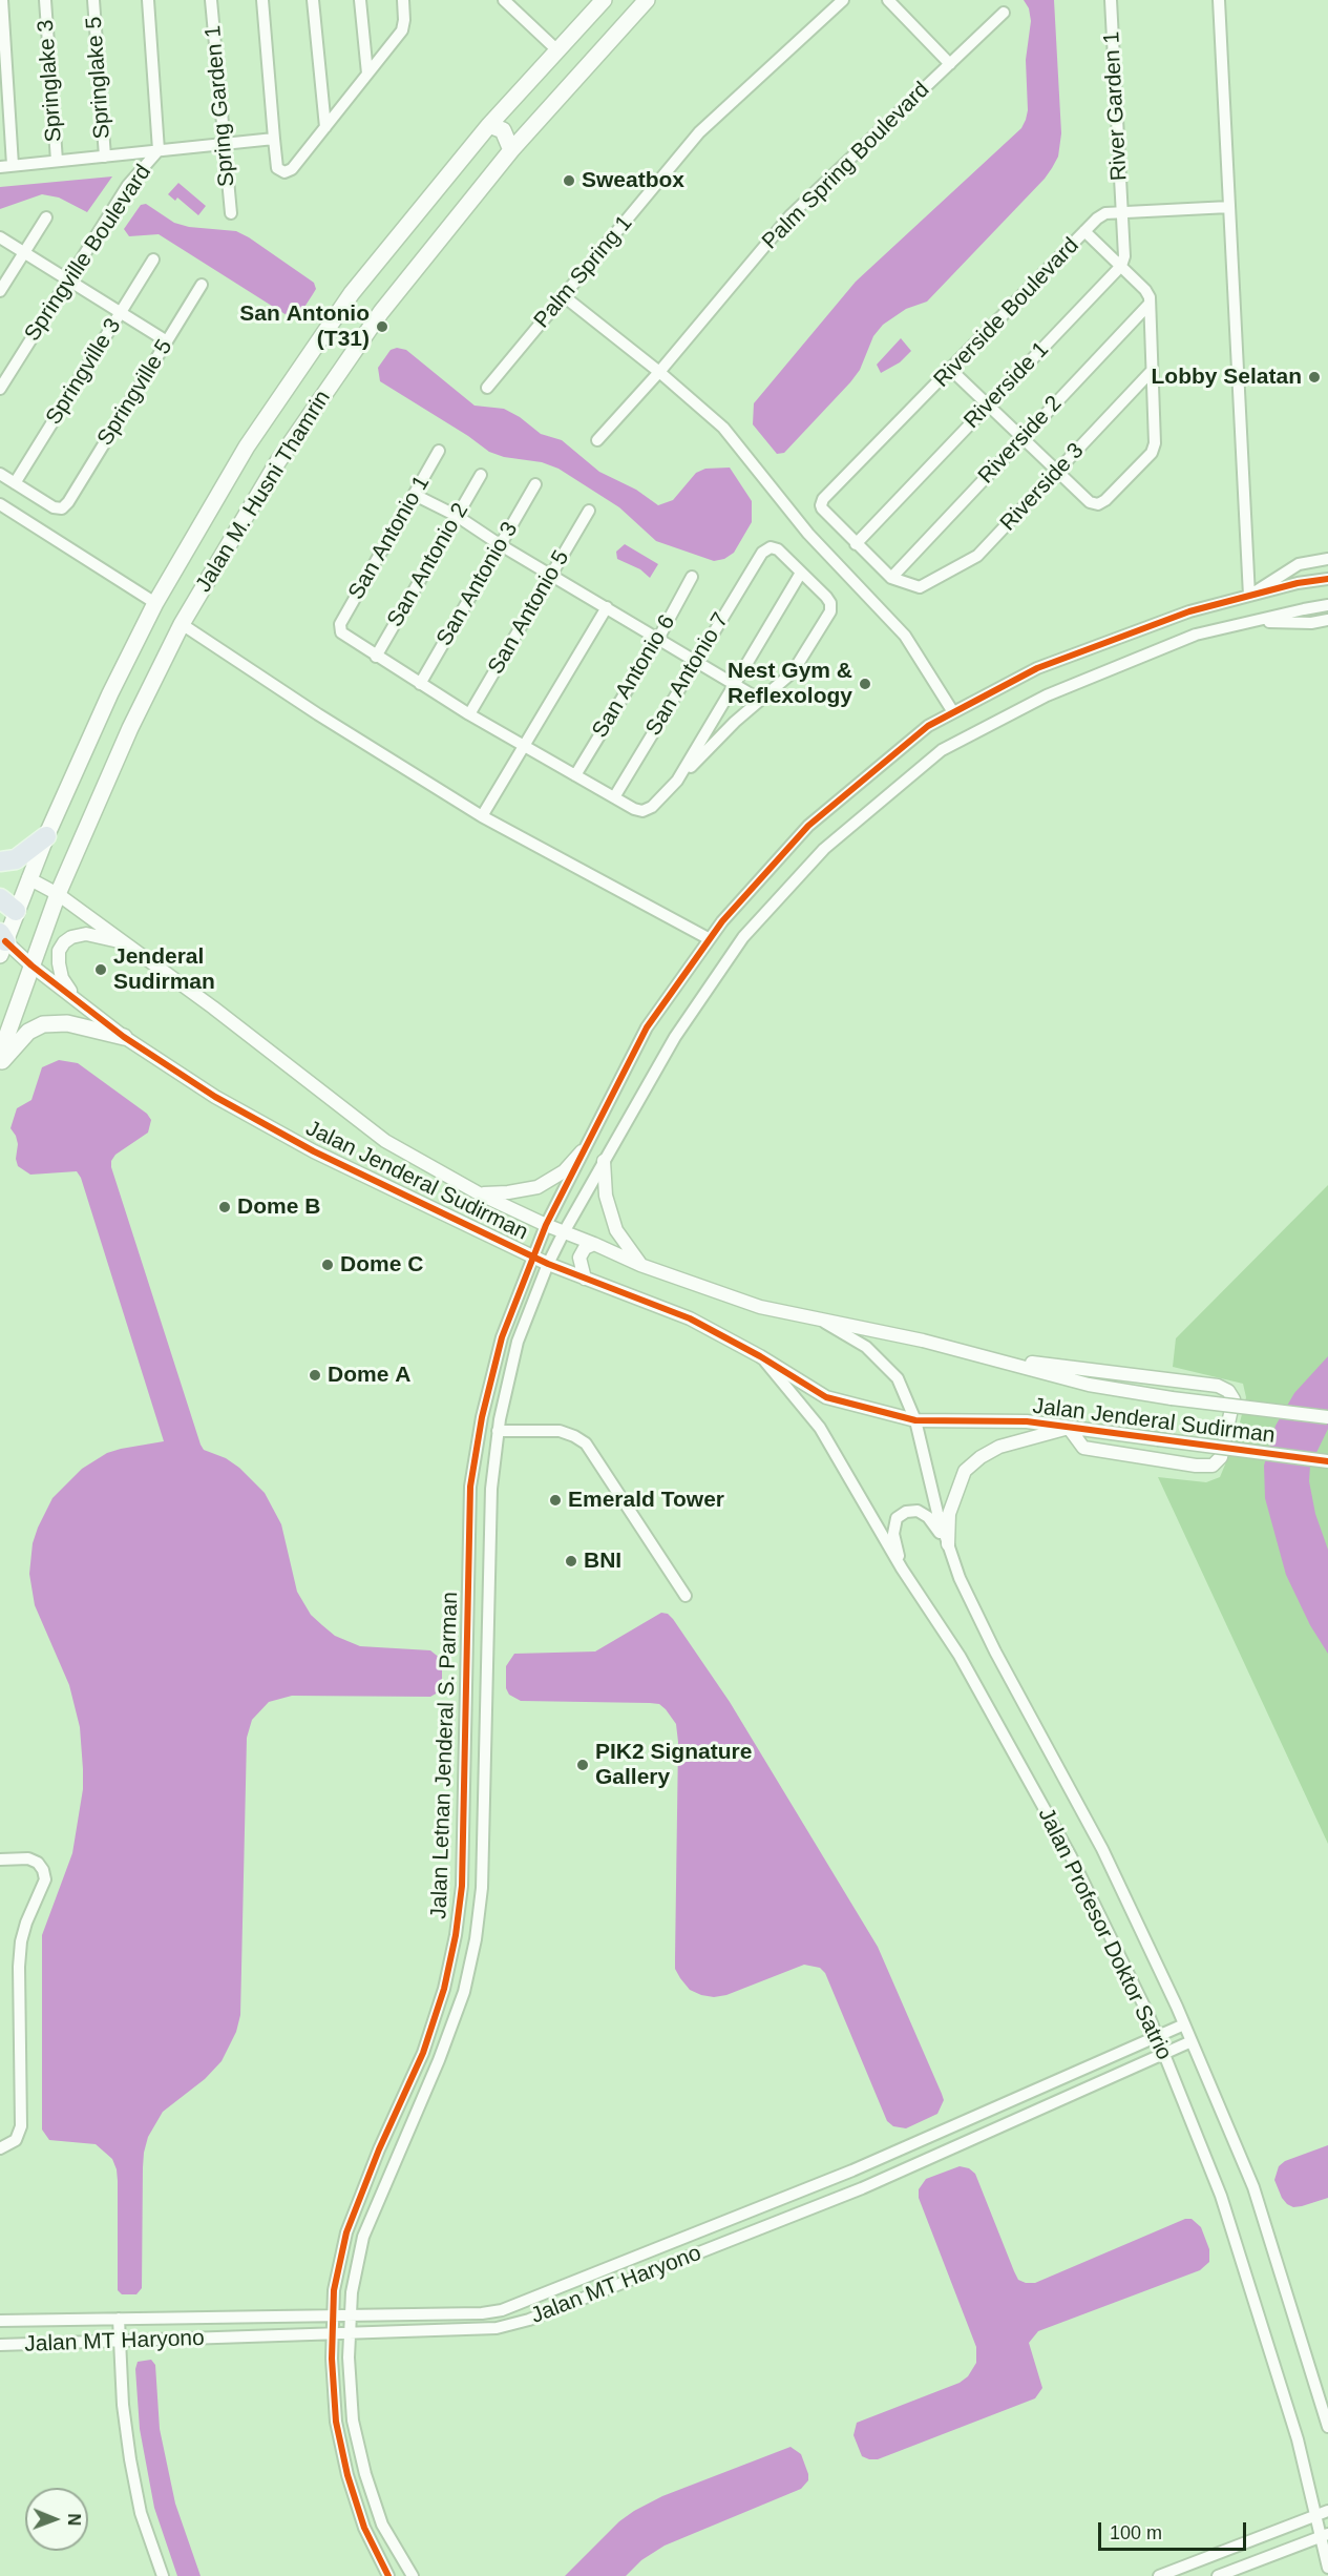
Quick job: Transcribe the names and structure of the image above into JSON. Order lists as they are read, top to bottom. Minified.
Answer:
{"streets":{"main road":["Jalan M. Husni Thamrin"],"street":["Springlake 5","Springlake 3","Spring Garden 1","River Garden 1","Palm Spring Boulevard","Springville Boulevard","Palm Spring 1","Riverside Boulevard","Springville 3","Riverside 1","Springville 5","Riverside 2","Riverside 3","San Antonio 1","San Antonio 2","San Antonio 3","San Antonio 5","San Antonio 7","San Antonio 6","Jalan Jenderal Sudirman","Jalan Letnan Jenderal S. Parman","Jalan Profesor Doktor Satrio","Jalan MT Haryono"]},"crossings":[["River Garden 1","Riverside Boulevard"],["Riverside Boulevard","Riverside 1"],["Springville 3","Springville 5"],["Riverside 2","Riverside 3"],["Jalan M. Husni Thamrin","Jalan Jenderal Sudirman"],["San Antonio 1","San Antonio 2"],["Jalan Jenderal Sudirman","Jalan Letnan Jenderal S. Parman"],["Jalan Jenderal Sudirman","Jalan Profesor Doktor Satrio"],["Jalan Letnan Jenderal S. Parman","Jalan MT Haryono"],["Jalan Profesor Doktor Satrio","Jalan MT Haryono"]],"places":["Sweatbox","San Antonio (T31)","Lobby Selatan","Nest Gym & Reflexology","Jenderal Sudirman","Dome B","Dome C","Dome A","Emerald Tower","BNI","PIK2 Signature Gallery"],"scale_bar":"100 m","north":"right"}
